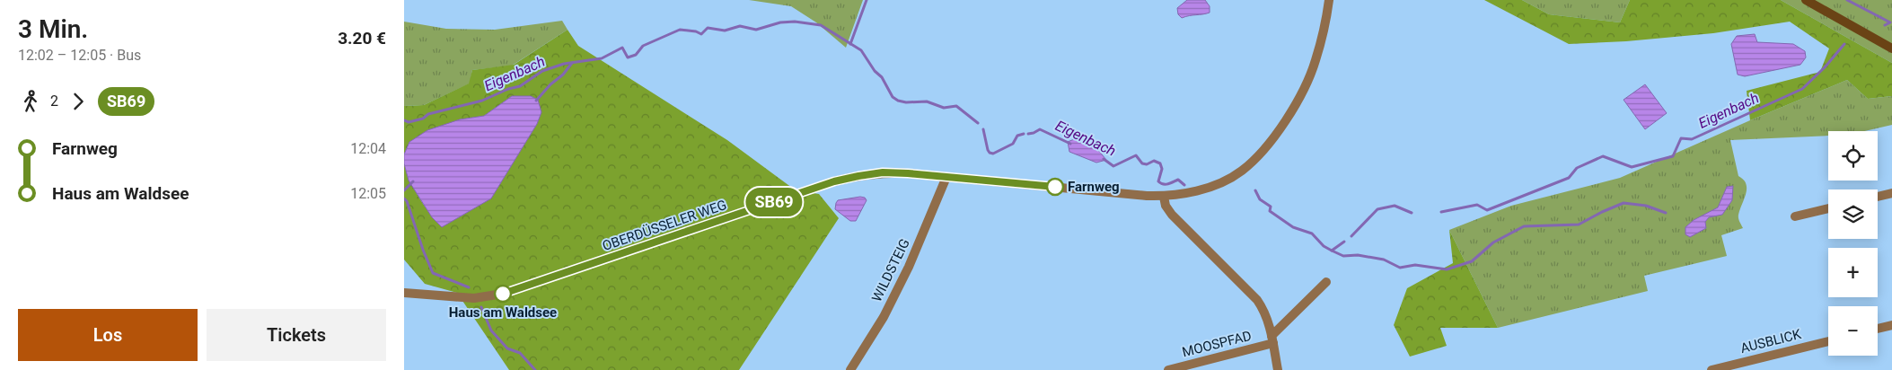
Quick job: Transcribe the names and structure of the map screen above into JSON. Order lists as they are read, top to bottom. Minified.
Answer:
{"streets":{"street":["OBERDÜSSELER WEG","WILDSTEIG","AUSBLICK","MOOSPFAD"]},"crossings":[["OBERDÜSSELER WEG","WILDSTEIG"]],"water":["Eigenbach"],"places":["Farnweg","Haus am Waldsee"],"lines":["bus line SB69"],"page":{"heading":["3 Min.","12:02 – 12:05 · Bus","3.20 €"],"on_map":"SB69","legs":["2","SB69"],"list":[{"name":"Farnweg","value":"12:04"},{"name":"Haus am Waldsee","value":"12:05"}],"map_buttons":["+","−"],"buttons":["Los","Tickets"]}}
